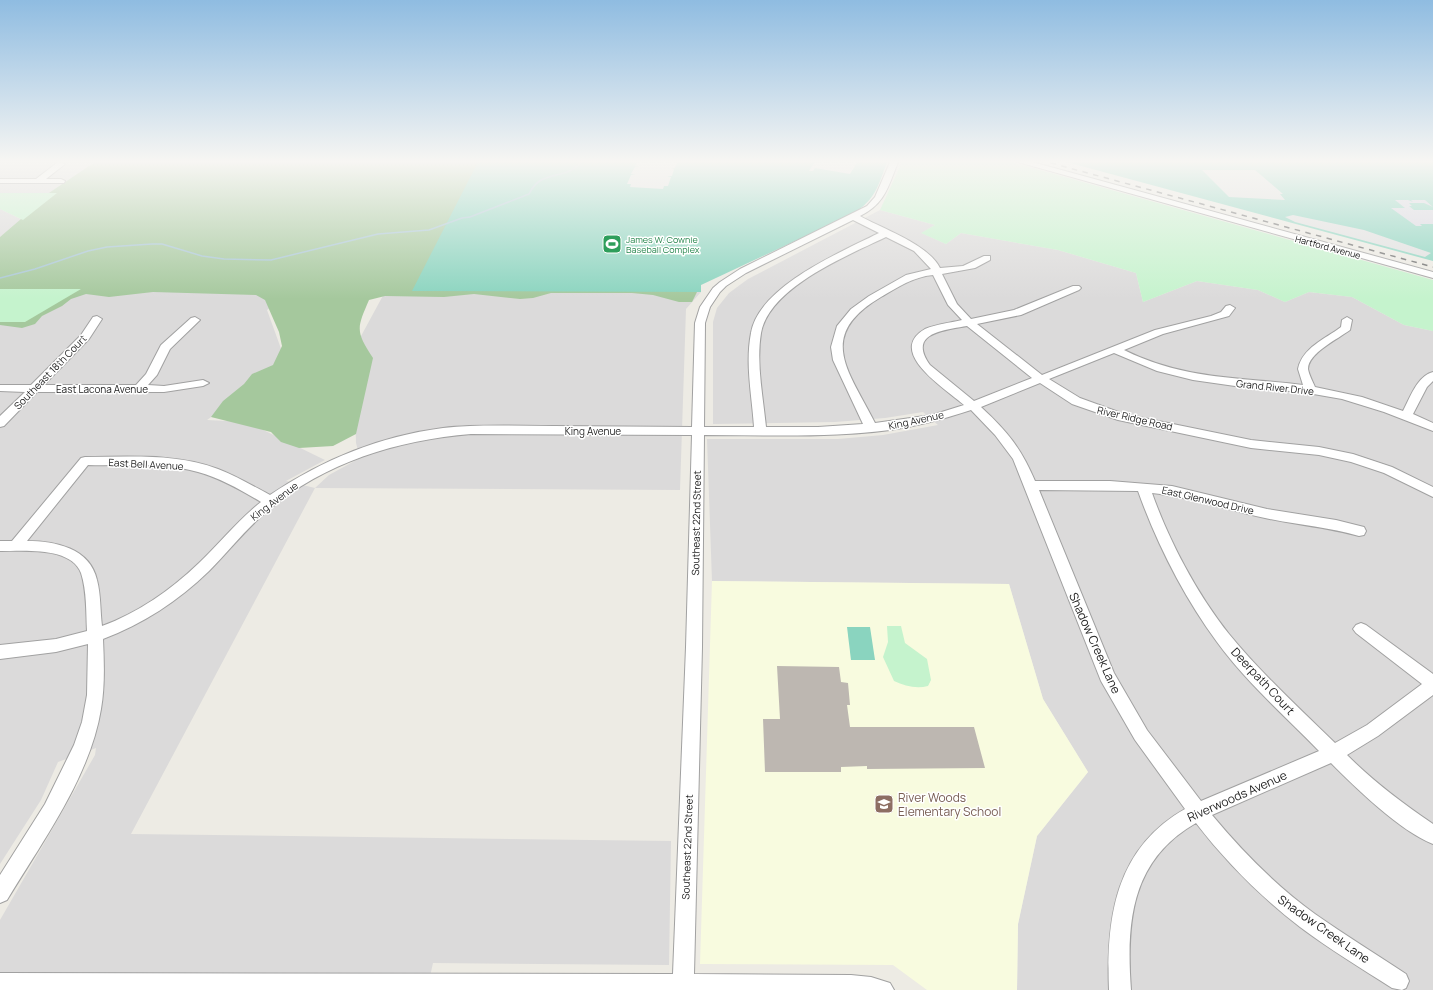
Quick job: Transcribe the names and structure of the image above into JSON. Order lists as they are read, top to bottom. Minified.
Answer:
{"streets":{"street":["Hartford Avenue","Southeast 18th Court","Grand River Drive","East Lacona Avenue","River Ridge Road","King Avenue","East Bell Avenue","East Glenwood Drive","Southeast 22nd Street","Shadow Creek Lane","Deerpath Court","Riverwoods Avenue"]},"crossings":[["Southeast 18th Court","East Lacona Avenue"],["Grand River Drive","King Avenue"],["River Ridge Road","King Avenue"],["River Ridge Road","Southeast 22nd Street"],["River Ridge Road","Shadow Creek Lane"],["King Avenue","East Bell Avenue"],["King Avenue","Southeast 22nd Street"],["King Avenue","Shadow Creek Lane"],["East Glenwood Drive","Shadow Creek Lane"],["East Glenwood Drive","Deerpath Court"],["Shadow Creek Lane","Riverwoods Avenue"],["Deerpath Court","Riverwoods Avenue"]],"places":{"sports":["James W. Cownie Baseball Complex"],"school or university":["River Woods Elementary School"]}}
